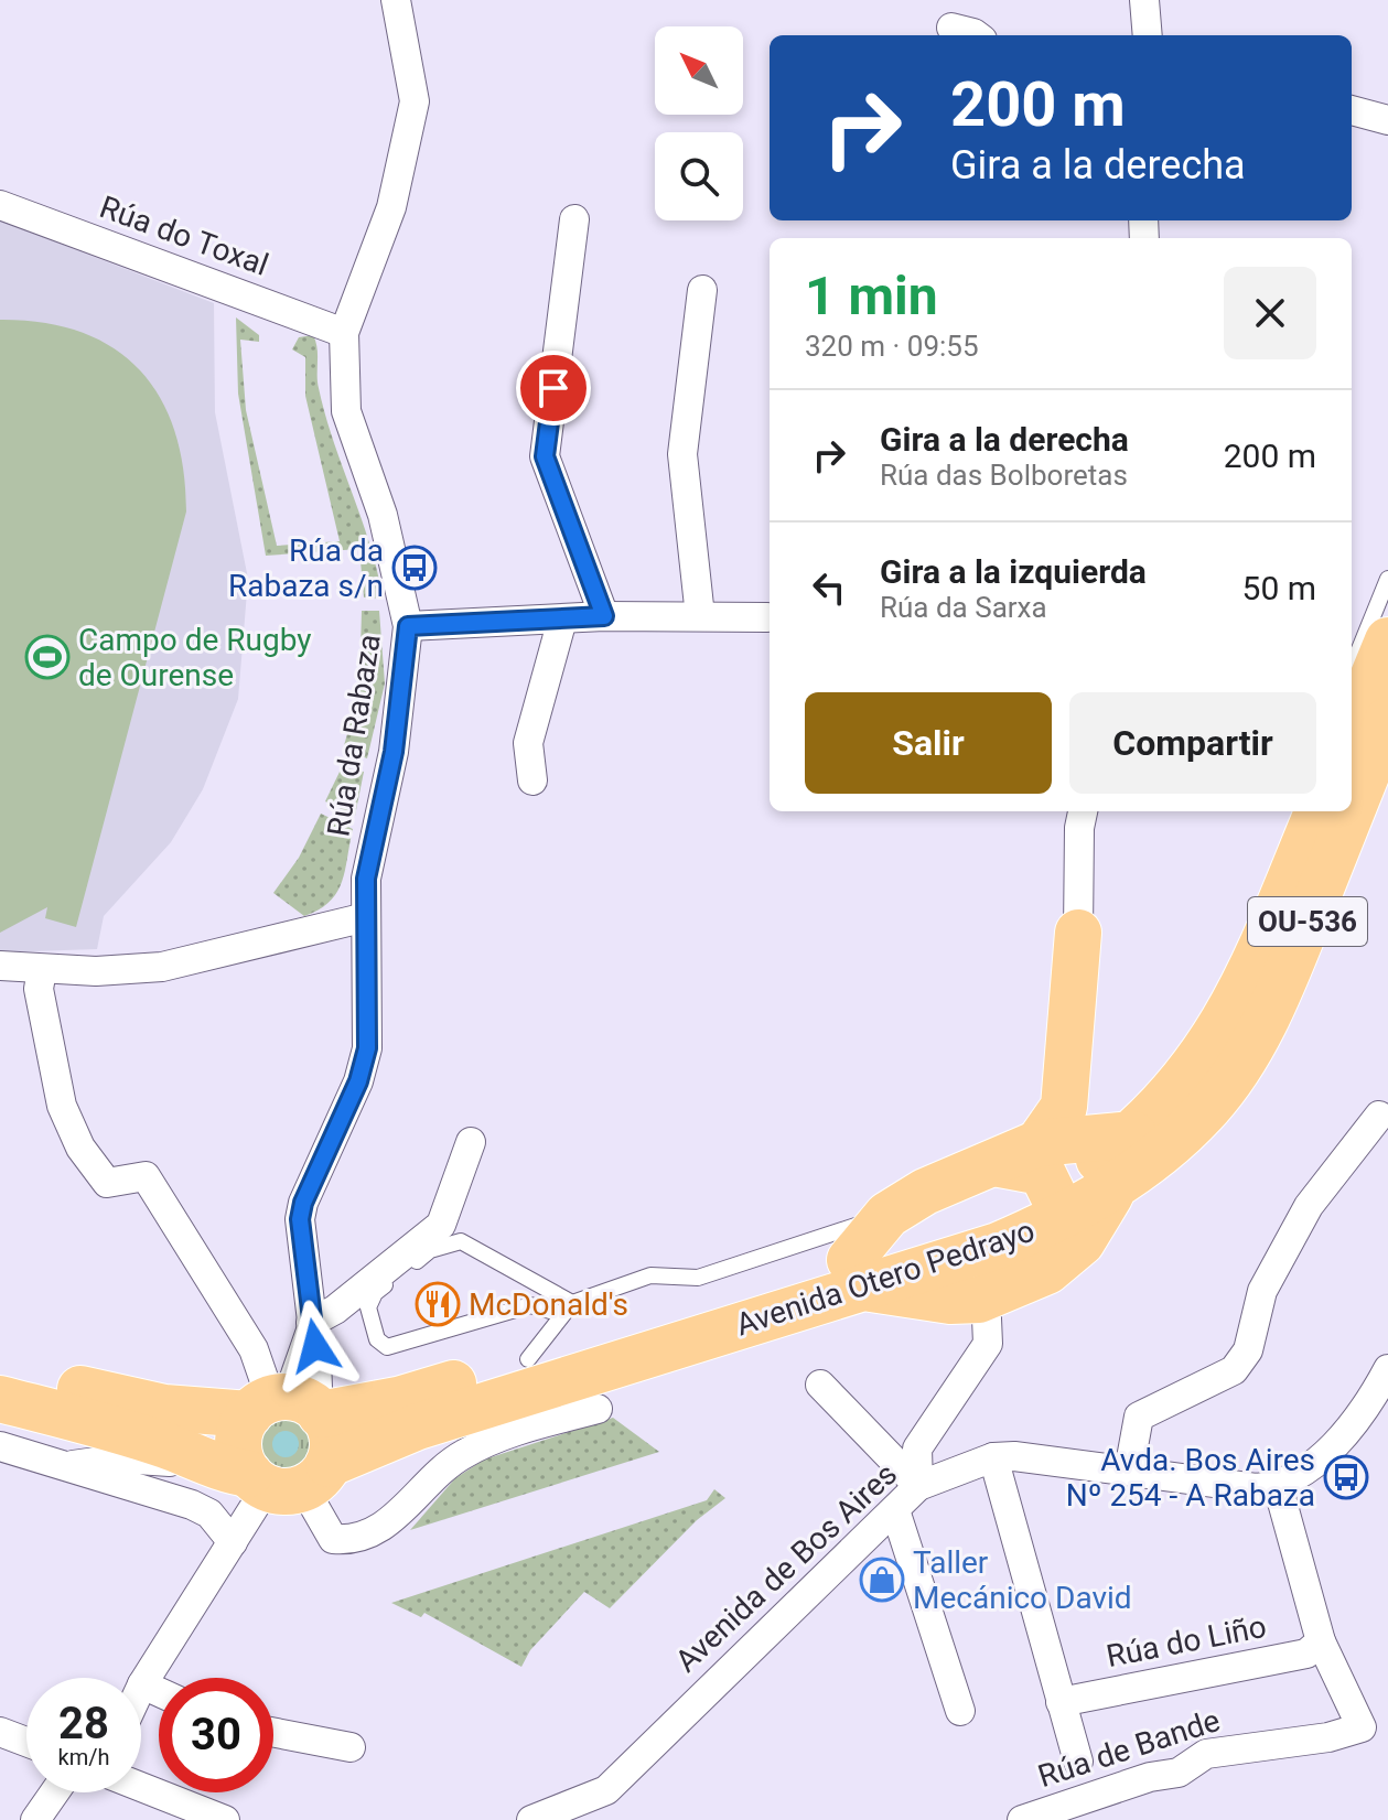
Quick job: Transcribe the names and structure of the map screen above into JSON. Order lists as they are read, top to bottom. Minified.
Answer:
{"streets":{"main road":["OU-536","Avenida Otero Pedrayo"],"street":["Rúa do Toxal","Rúa da Rabaza","Avenida de Bos Aires","Rúa do Liño","Rúa de Bande"]},"crossings":[["Rúa do Toxal","Rúa da Rabaza"],["Rúa do Liño","Rúa de Bande"]],"places":{"bus stop":["Rúa da Rabaza s/n","Avda. Bos Aires Nº 254 - A Rabaza"],"sports":["Campo de Rugby de Ourense"],"restaurant":["McDonald's"],"shop":["Taller Mecánico David"]},"north":"top left","page":{"turn":["200 m","Gira a la derecha"],"heading":["1 min","320 m · 09:55"],"list":[{"name":"Gira a la derecha","note":"Rúa das Bolboretas","value":"200 m"},{"name":"Gira a la izquierda","note":"Rúa da Sarxa","value":"50 m"}],"buttons":["Salir","Compartir"],"speed":"28 km/h","limit":"30"}}
